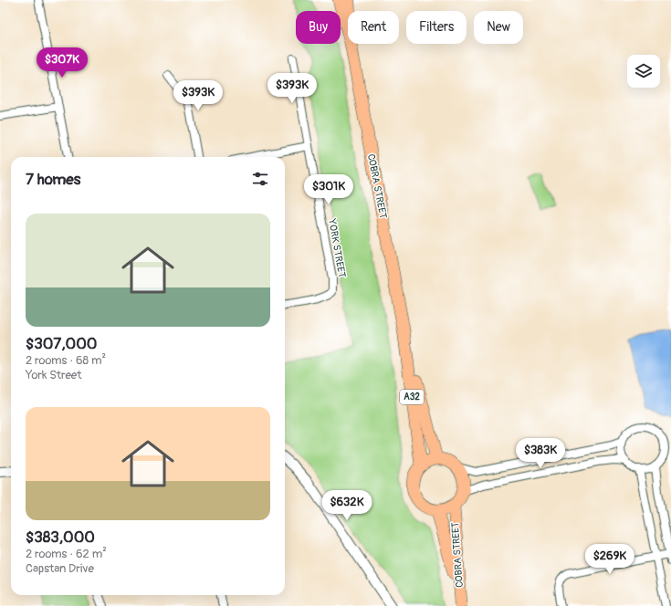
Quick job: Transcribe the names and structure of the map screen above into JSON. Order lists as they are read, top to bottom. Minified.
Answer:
{"streets":{"highway":["COBRA STREET","A32"],"street":["YORK STREET"]},"page":{"chip":["Buy","Rent","Filters","New"],"price":["$307K","$393K","$393K","$301K","$383K","$632K","$269K"],"heading":"7 homes","list":[{"name":"$307,000","note":"2 rooms · 68 m² · York Street"},{"name":"$383,000","note":"2 rooms · 62 m² · Capstan Drive"}]}}
